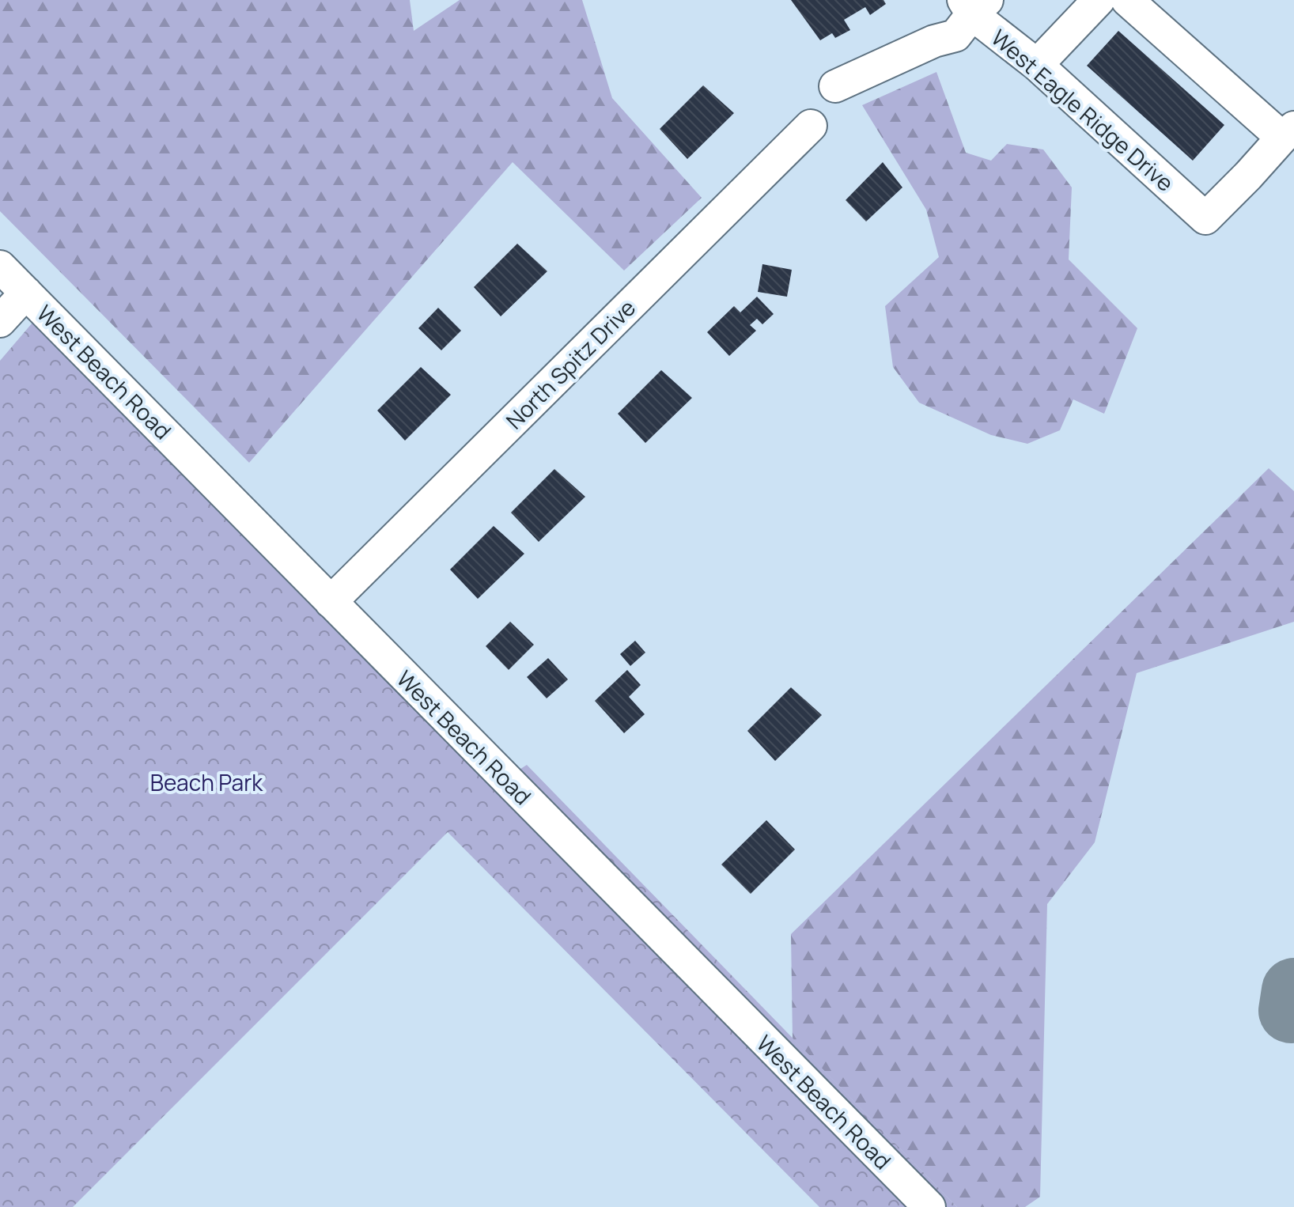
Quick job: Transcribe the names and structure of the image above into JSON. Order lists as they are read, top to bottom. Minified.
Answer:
{"streets":{"street":["West Eagle Ridge Drive","North Spitz Drive","West Beach Road"]},"crossings":[["North Spitz Drive","West Beach Road"]],"parks":["Beach Park"]}
